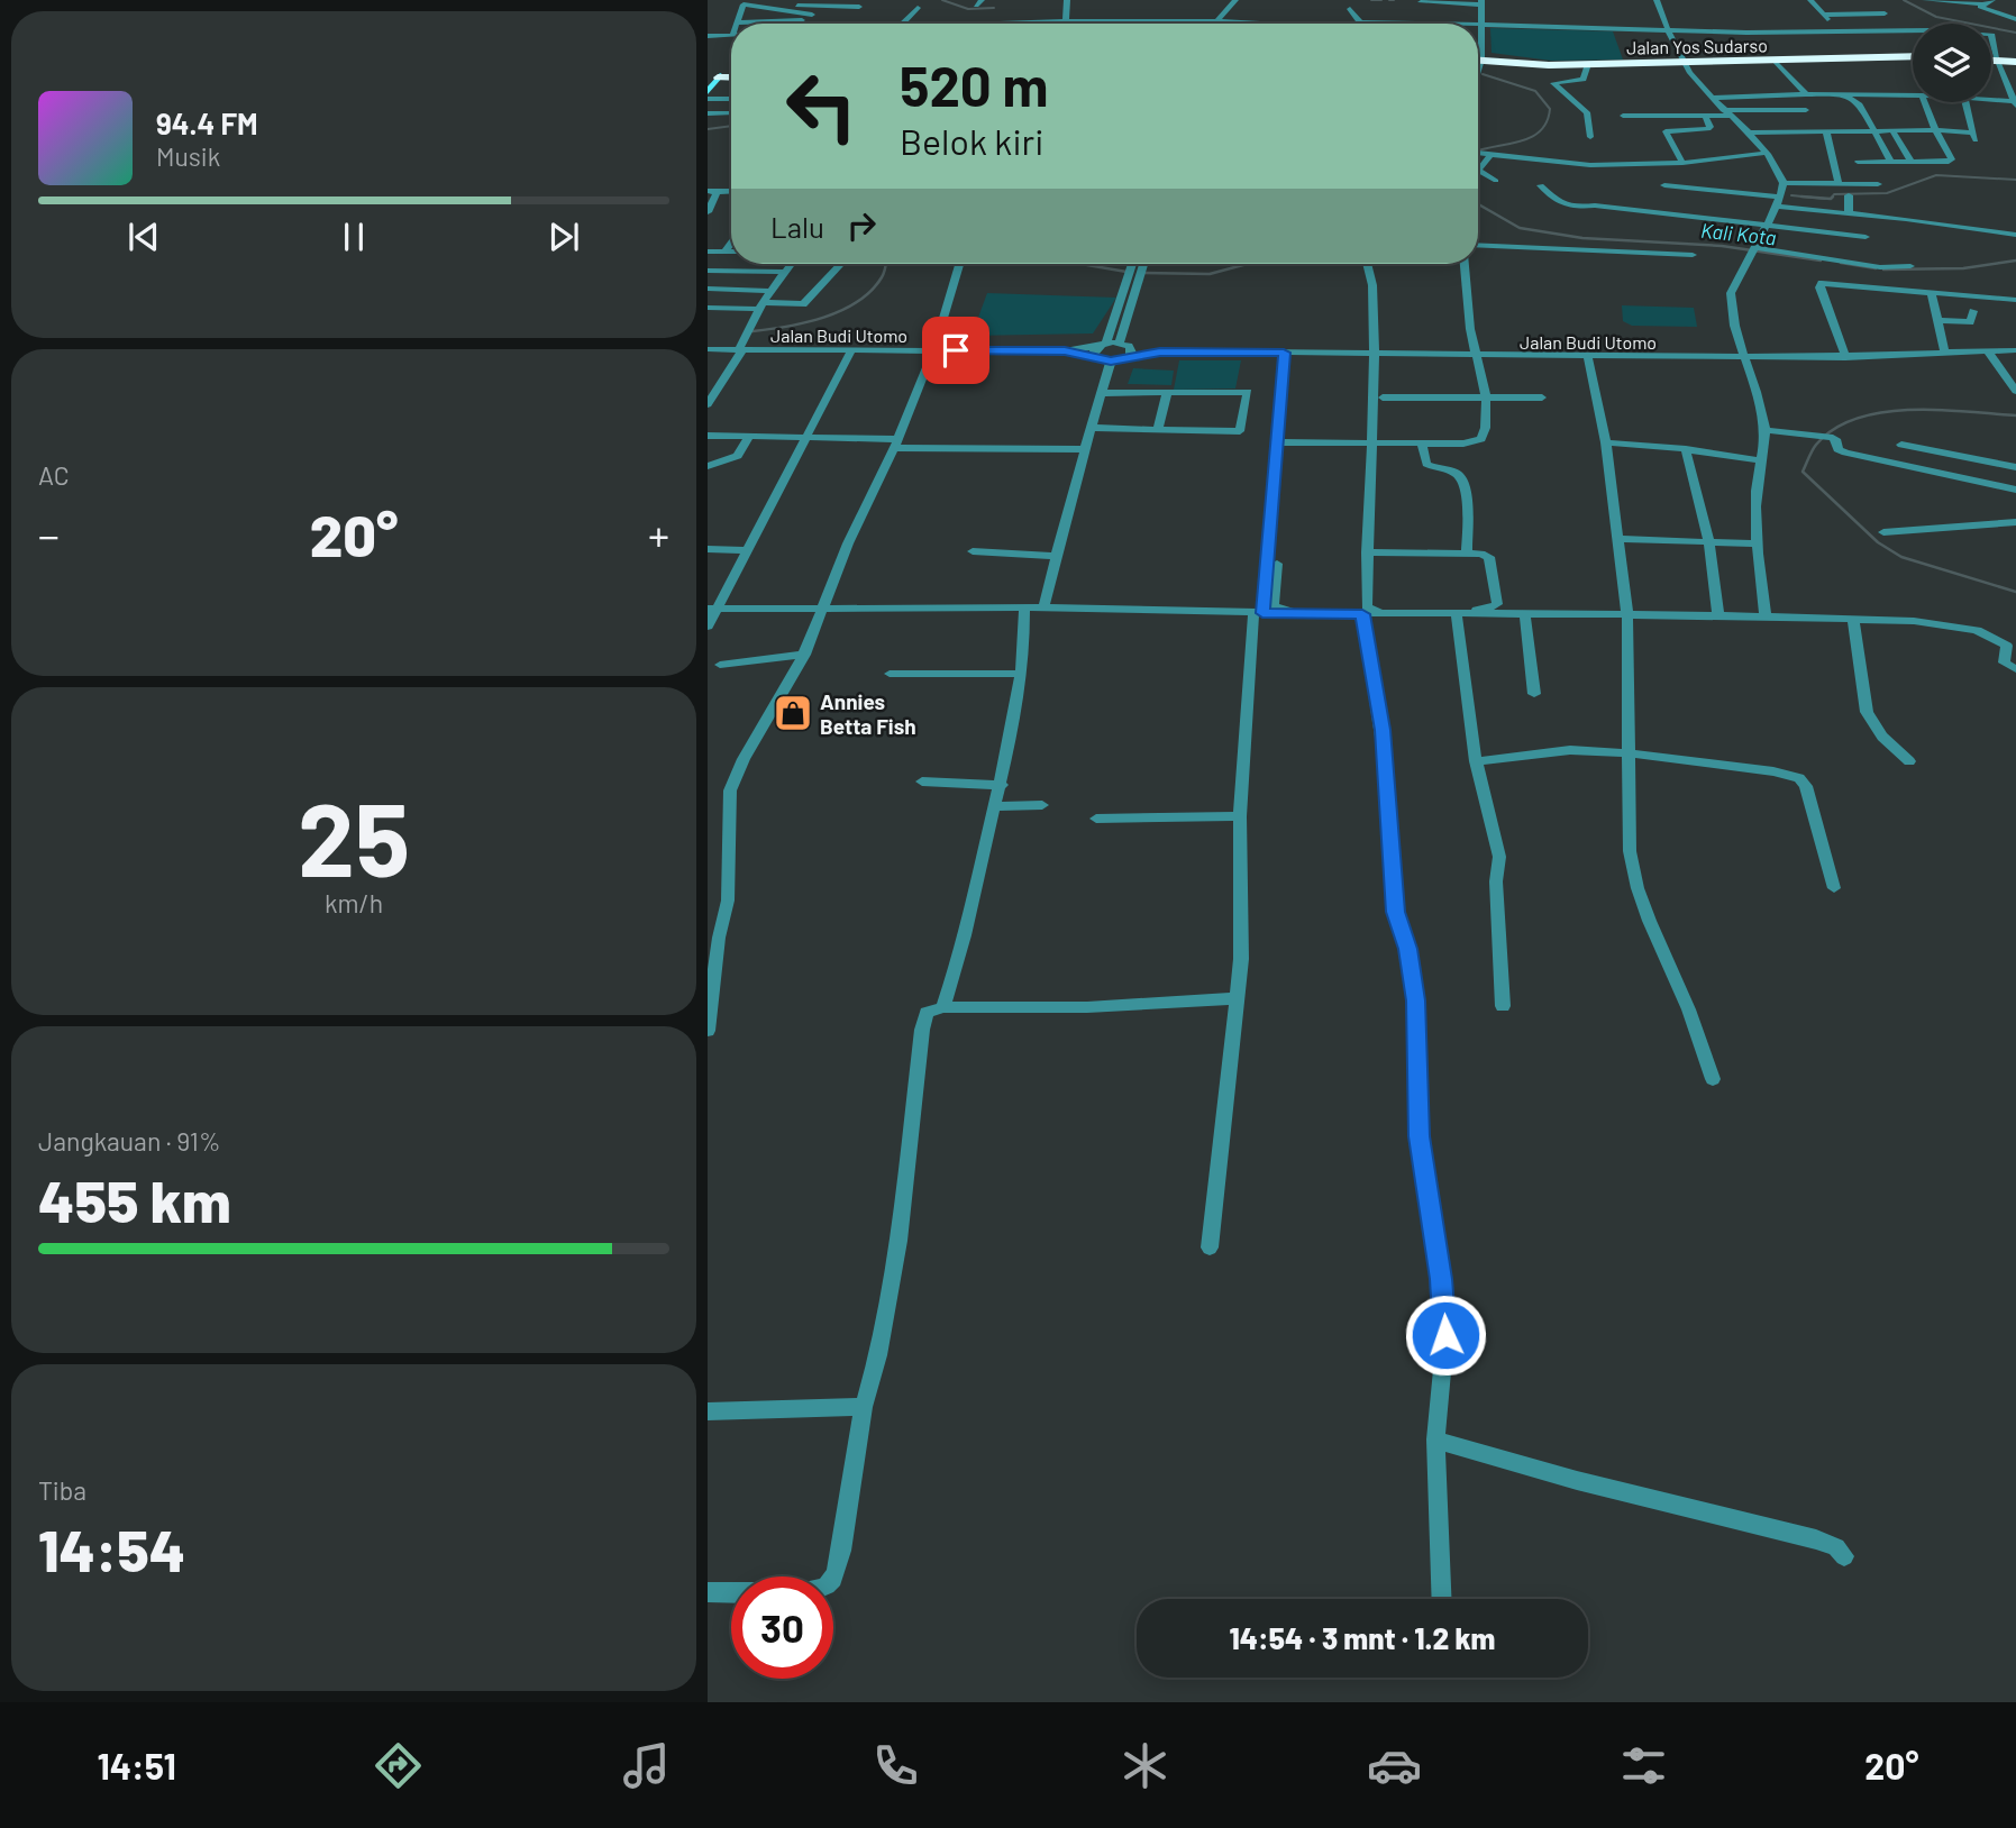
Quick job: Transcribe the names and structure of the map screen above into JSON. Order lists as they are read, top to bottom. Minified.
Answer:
{"streets":{"highway":["Jalan Yos Sudarso"],"street":["Jalan Budi Utomo"]},"water":["Kali Kota"],"places":{"shop":["Annies Betta Fish"]},"page":{"turn":["520 m","Belok kiri"],"song":["94.4 FM","Musik"],"then":"Lalu","tile":["AC",["25","km/h"],["Jangkauan · 91%","455 km"],["Tiba","14:54"]],"heat":["−","20°","+"],"limit":"30","trip":"14:54 · 3 mnt · 1.2 km","tabs":["14:51","20°"]}}
